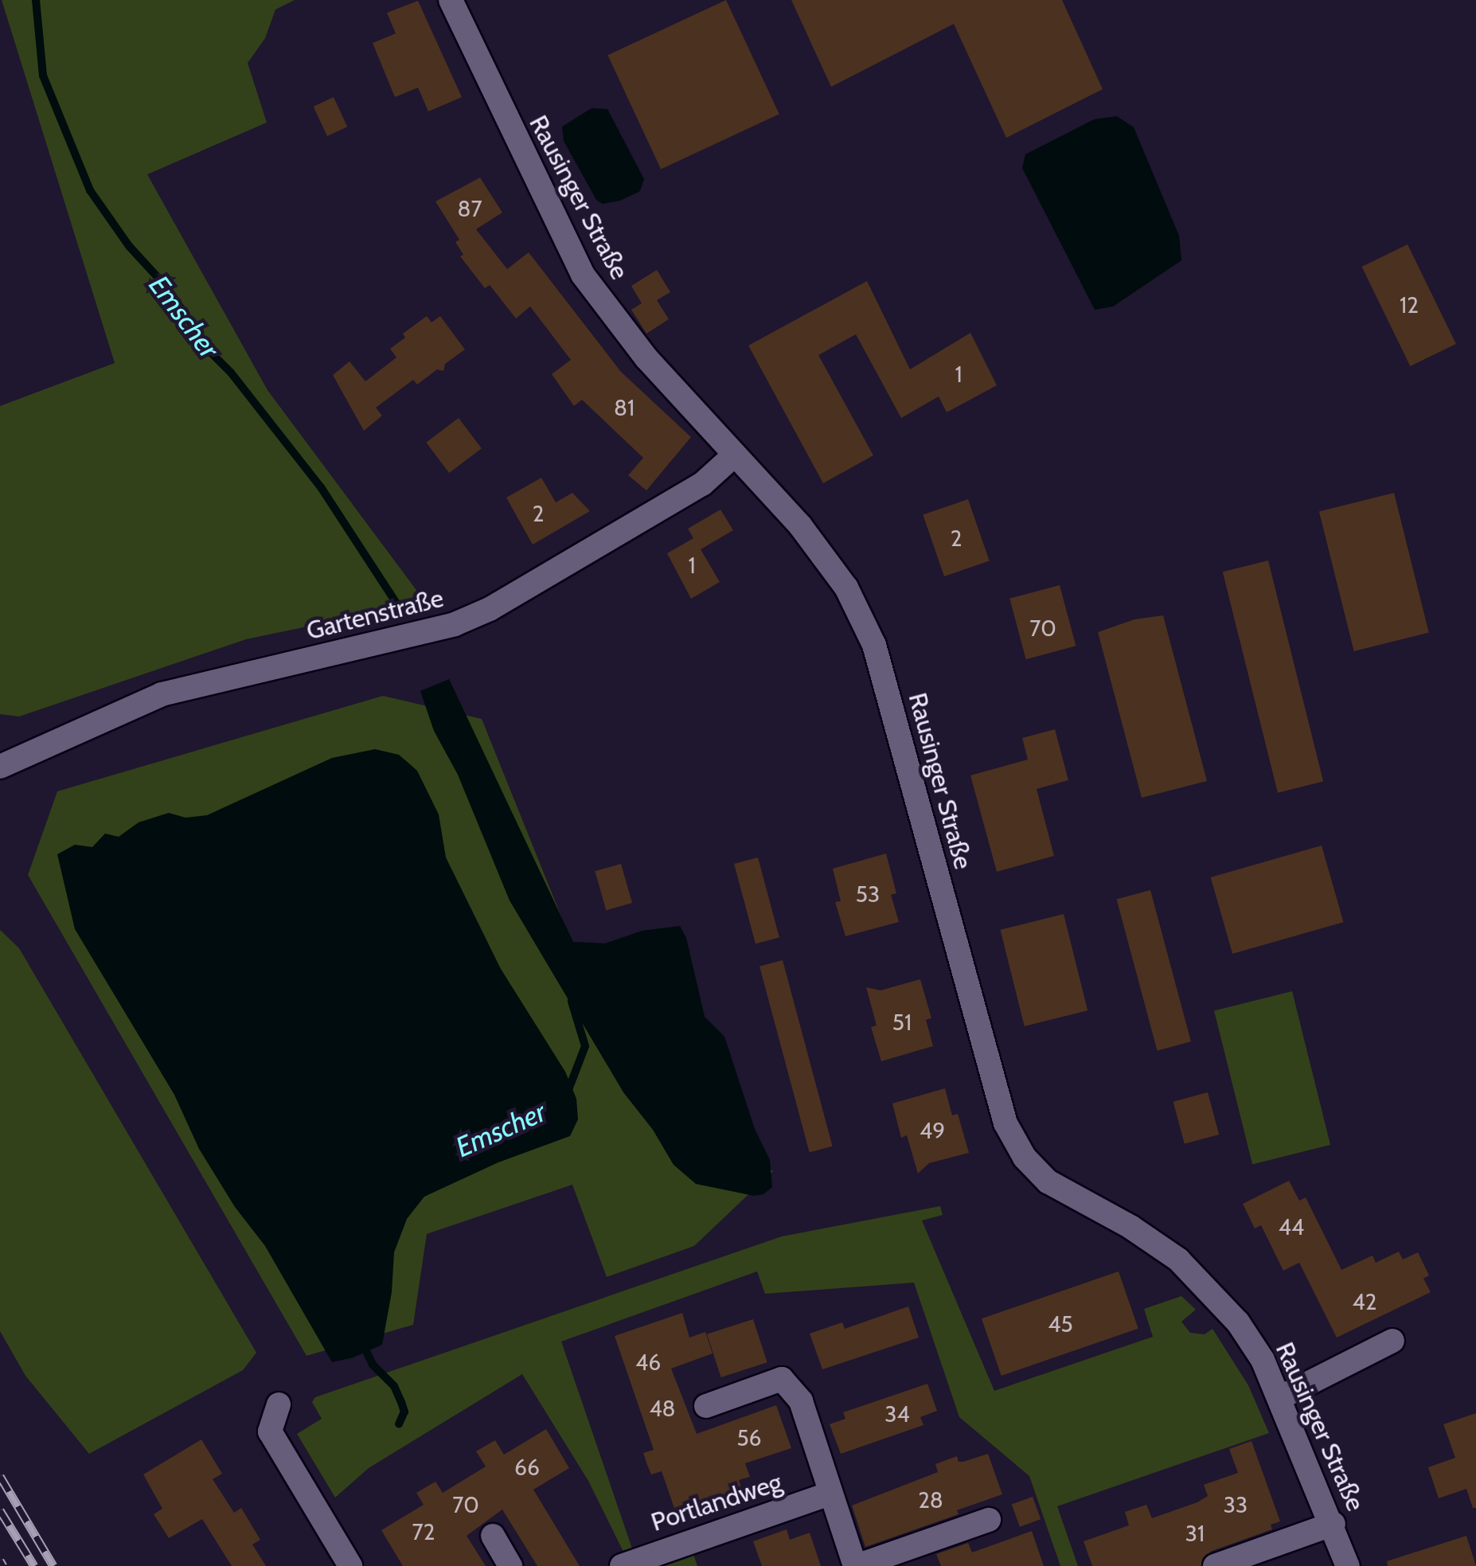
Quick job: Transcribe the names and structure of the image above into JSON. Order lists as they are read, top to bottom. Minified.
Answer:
{"streets":{"street":["Rausinger Straße","Gartenstraße","Portlandweg"]},"crossings":[["Rausinger Straße","Gartenstraße"]],"water":["Emscher"],"house_numbers":["87","12","1","81","2","2","1","70","53","51","49","44","42","45","46","48","34","56","66","28","70","33","72","31"]}
